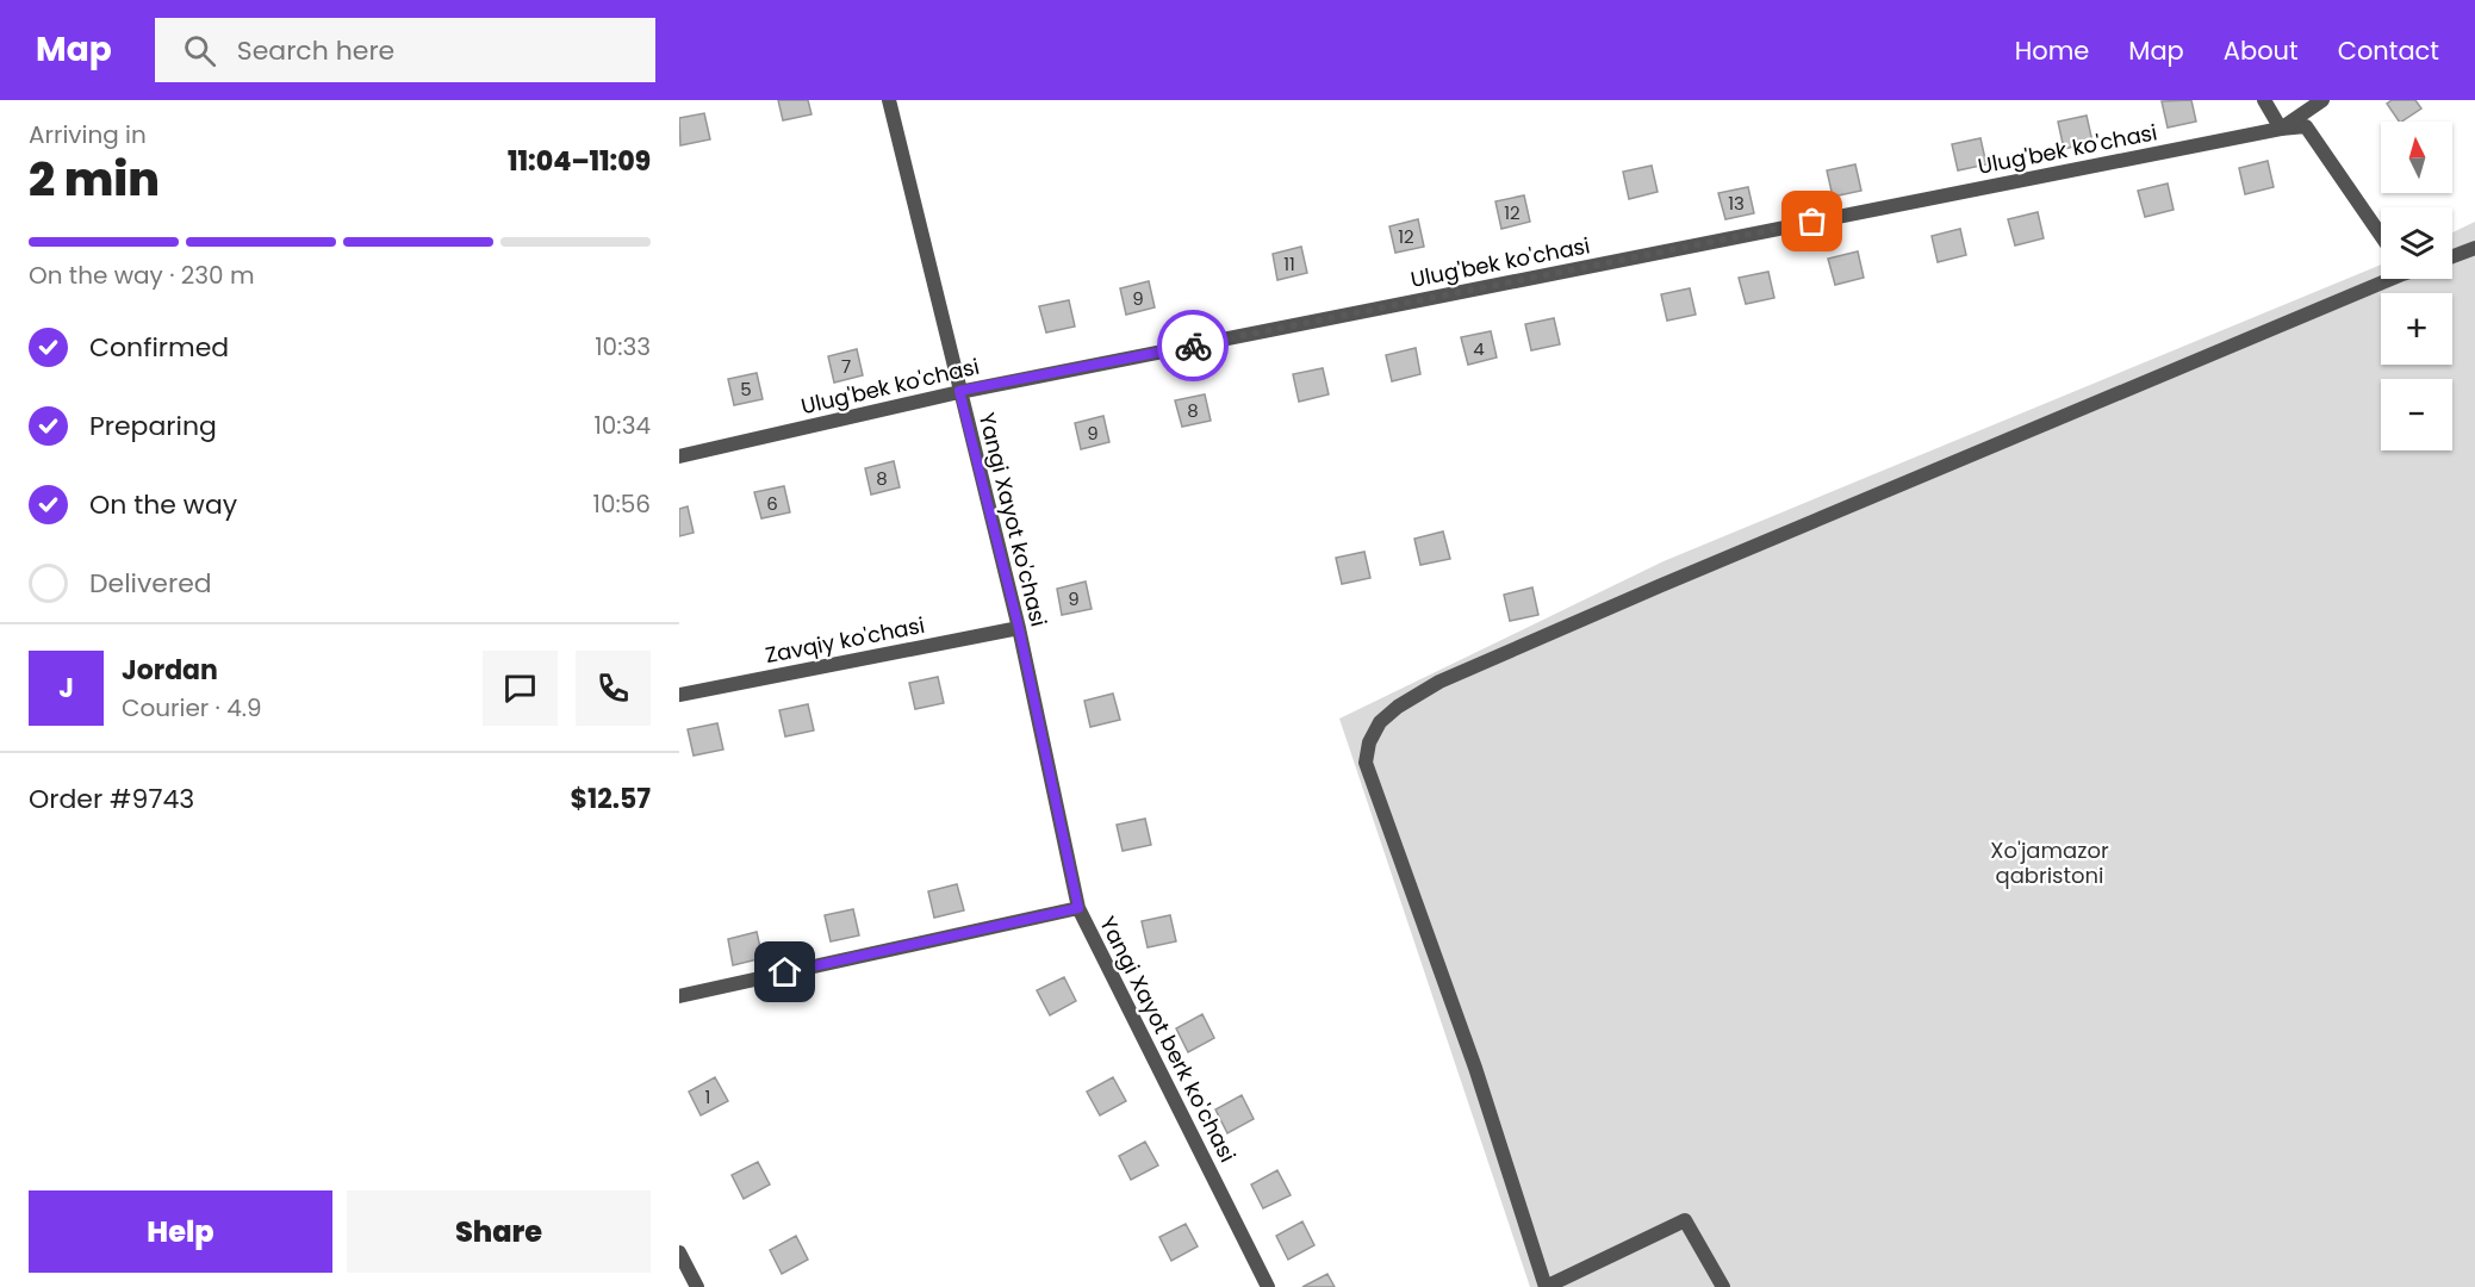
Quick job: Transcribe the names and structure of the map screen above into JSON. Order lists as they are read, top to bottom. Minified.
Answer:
{"streets":{"street":["Ulug'bek ko'chasi","Yangi Xayot ko'chasi","Zavqiy ko'chasi","Yangi Xayot berk ko'chasi"]},"crossings":[["Ulug'bek ko'chasi","Yangi Xayot ko'chasi"],["Yangi Xayot ko'chasi","Zavqiy ko'chasi"],["Yangi Xayot ko'chasi","Yangi Xayot berk ko'chasi"]],"parks":["Xo'jamazor qabristoni"],"house_numbers":["13","12","12","11","9","4","7","5","8","9","8","6","9","1"],"north":"top","page":{"header":"Map","search":"Search here","nav":["Home","Map","About","Contact"],"heading":["2 min","Arriving in","11:04–11:09"],"panel":["Jordan","Courier · 4.9","Order #9743","$12.57"],"map_buttons":["+","−"],"bar":"On the way · 230 m","list":[["Confirmed","10:33"],["Preparing","10:34"],["On the way","10:56"],"Delivered"],"round":"J","buttons":["Help","Share"]}}
